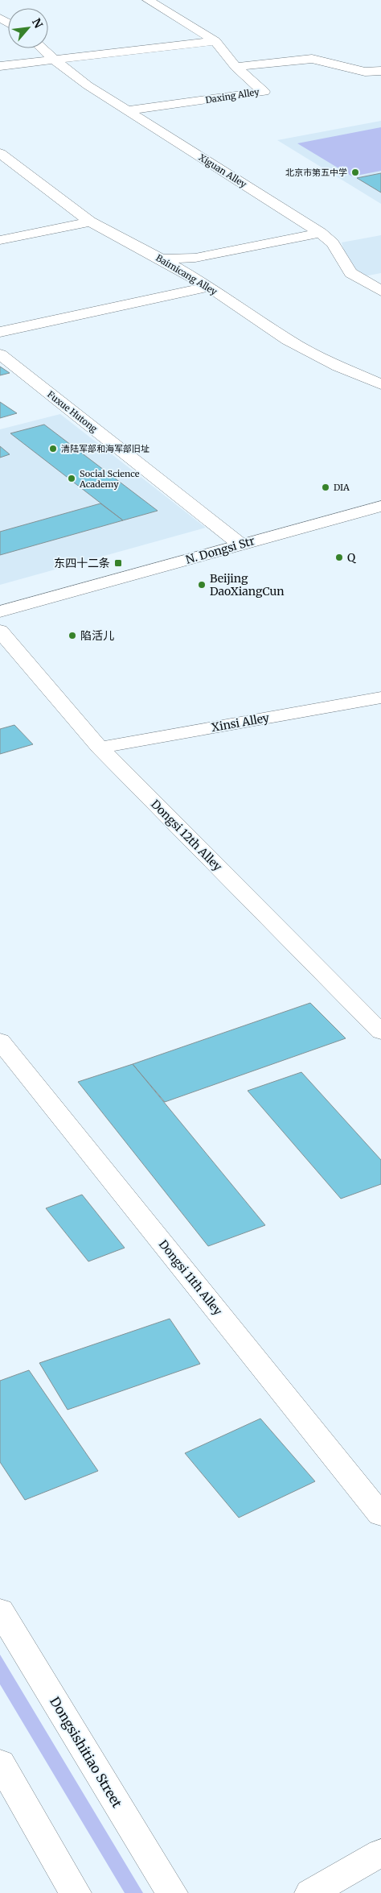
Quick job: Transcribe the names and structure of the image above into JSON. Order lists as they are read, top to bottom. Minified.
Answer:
{"streets":{"main road":["Daxing Alley","Xiguan Alley","Baimicang Alley","Fuxue Hutong","N. Dongsi Str","Xinsi Alley","Dongsi 12th Alley","Dongsi 11th Alley","Dongsishitiao Street"]},"crossings":[["Daxing Alley","Xiguan Alley"],["Fuxue Hutong","N. Dongsi Str"],["Xinsi Alley","Dongsi 12th Alley"]],"places":{"other":["北京市第五中学","清陆军部和海军部旧址","Social Science Academy","DIA","Q","Beijing DaoXiangCun","陷活儿"],"transit":["东四十二条"]},"north":"top right"}
